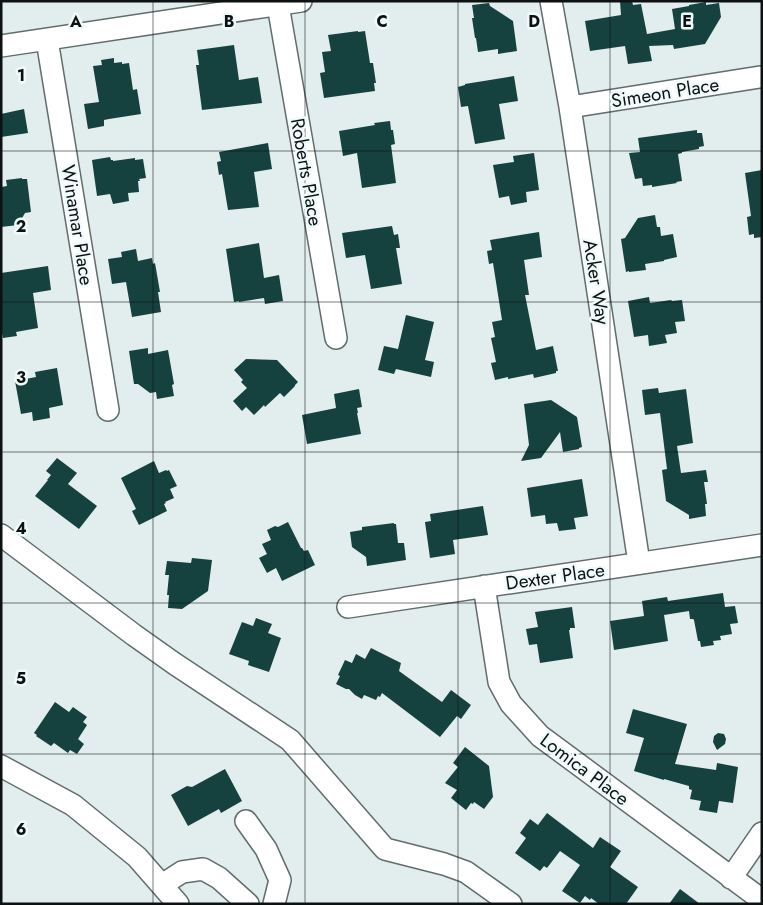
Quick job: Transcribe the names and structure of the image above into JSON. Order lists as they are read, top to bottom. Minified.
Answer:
{"streets":{"street":["Simeon Place","Roberts Place","Winamar Place","Acker Way","Dexter Place","Lomica Place"]},"crossings":[["Simeon Place","Acker Way"],["Acker Way","Dexter Place"],["Dexter Place","Lomica Place"]],"grid":{"columns":["A","B","C","D","E"],"rows":["1","2","3","4","5","6"]}}
